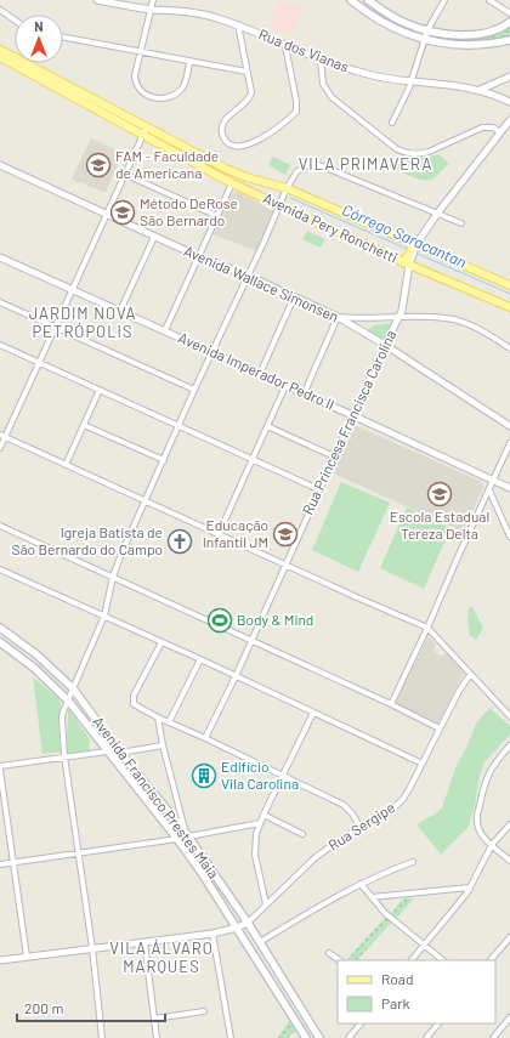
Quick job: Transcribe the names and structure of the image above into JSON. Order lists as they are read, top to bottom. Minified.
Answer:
{"streets":{"main road":["Avenida Pery Ronchetti","Avenida Francisco Prestes Maia"],"street":["Rua dos Vianas","Avenida Wallace Simonsen","Avenida Imperador Pedro II","Rua Princesa Francisca Carolina","Rua Sergipe"]},"crossings":[["Avenida Pery Ronchetti","Rua Princesa Francisca Carolina"],["Avenida Wallace Simonsen","Rua Princesa Francisca Carolina"],["Avenida Imperador Pedro II","Rua Princesa Francisca Carolina"],["Avenida Francisco Prestes Maia","Rua Sergipe"]],"districts":["VILA PRIMAVERA","JARDIM NOVA PETRÓPOLIS","VILA ÁLVARO MARQUES"],"water":["Córrego Saracantan"],"places":{"school or university":["FAM - Faculdade de Americana","Método DeRose São Bernardo","Escola Estadual Tereza Delta","Educação Infantil JM"],"church":["Igreja Batista de São Bernardo do Campo"],"sports":["Body & Mind"],"building":["Edifício Vila Carolina"]},"legend":["Road","Park"],"scale_bar":"200 m","north":"top"}
